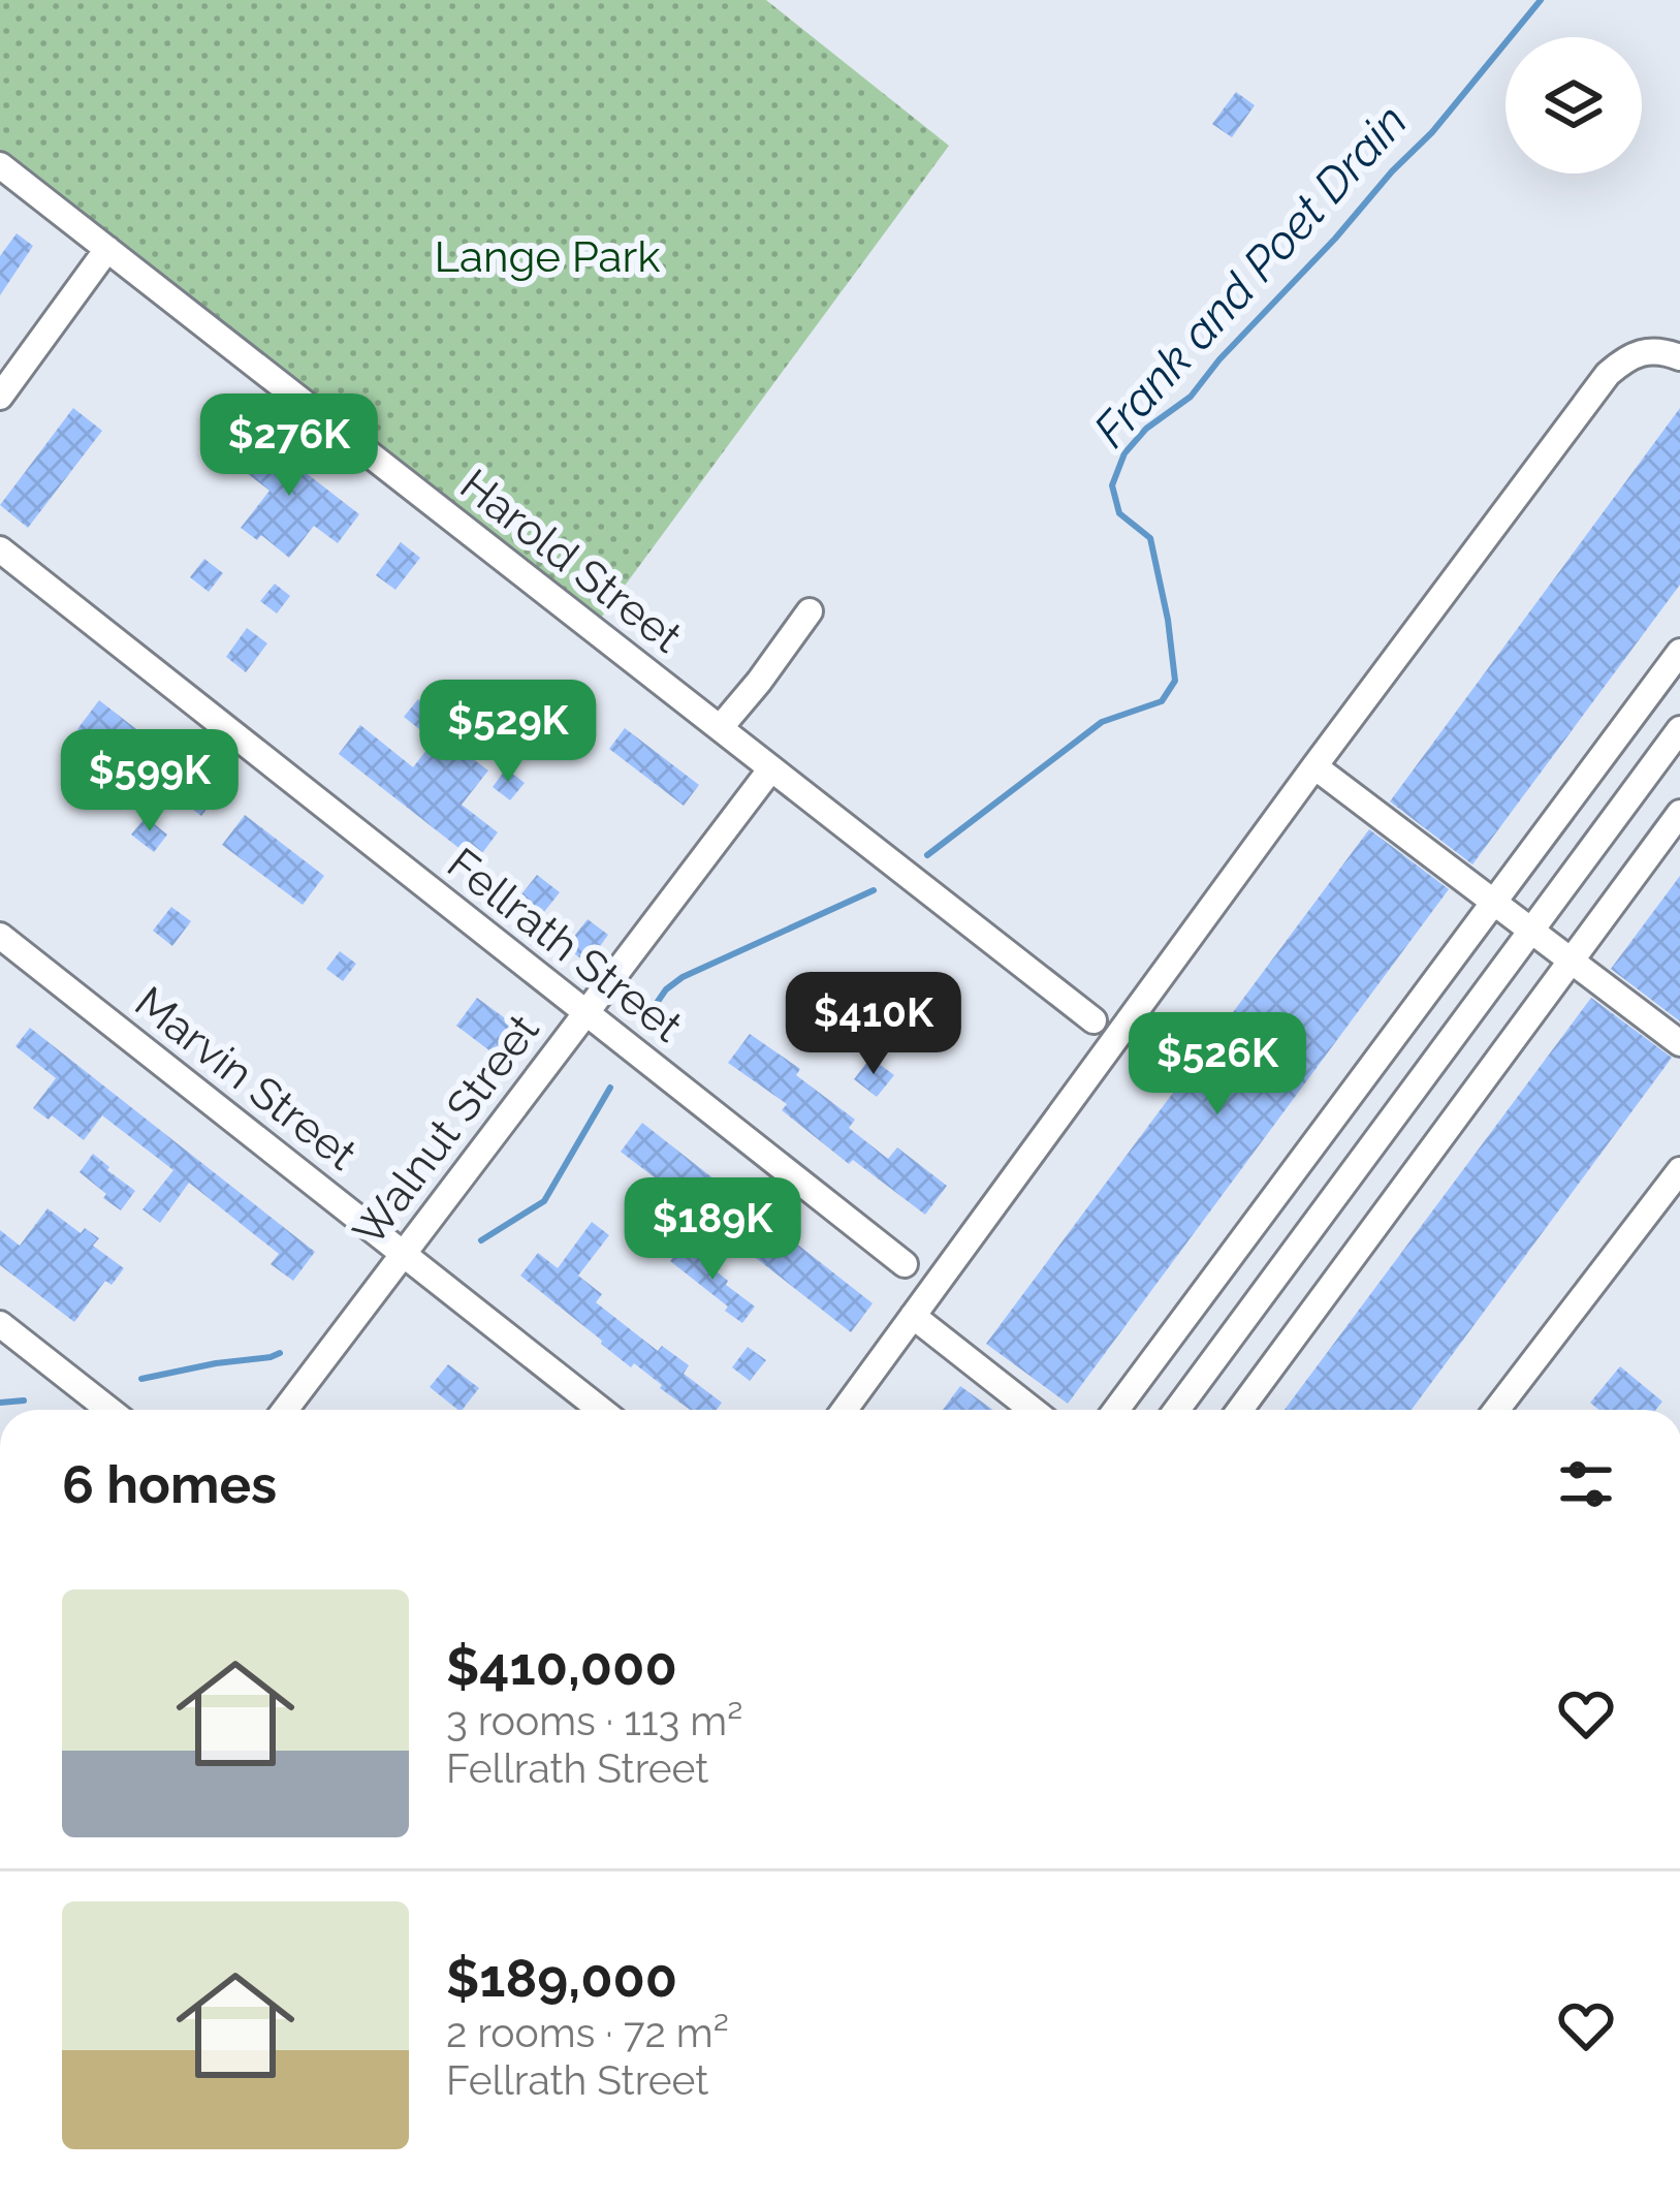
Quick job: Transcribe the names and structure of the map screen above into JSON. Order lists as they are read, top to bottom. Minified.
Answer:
{"streets":{"street":["Harold Street","Fellrath Street","Marvin Street","Walnut Street"]},"crossings":[["Harold Street","Walnut Street"],["Fellrath Street","Walnut Street"],["Marvin Street","Walnut Street"]],"water":["Frank and Poet Drain"],"parks":["Lange Park"],"page":{"price":["$276K","$529K","$599K","$410K","$526K","$189K"],"heading":"6 homes","list":[{"name":"$410,000","note":"3 rooms · 113 m² · Fellrath Street"},{"name":"$189,000","note":"2 rooms · 72 m² · Fellrath Street"}]}}
